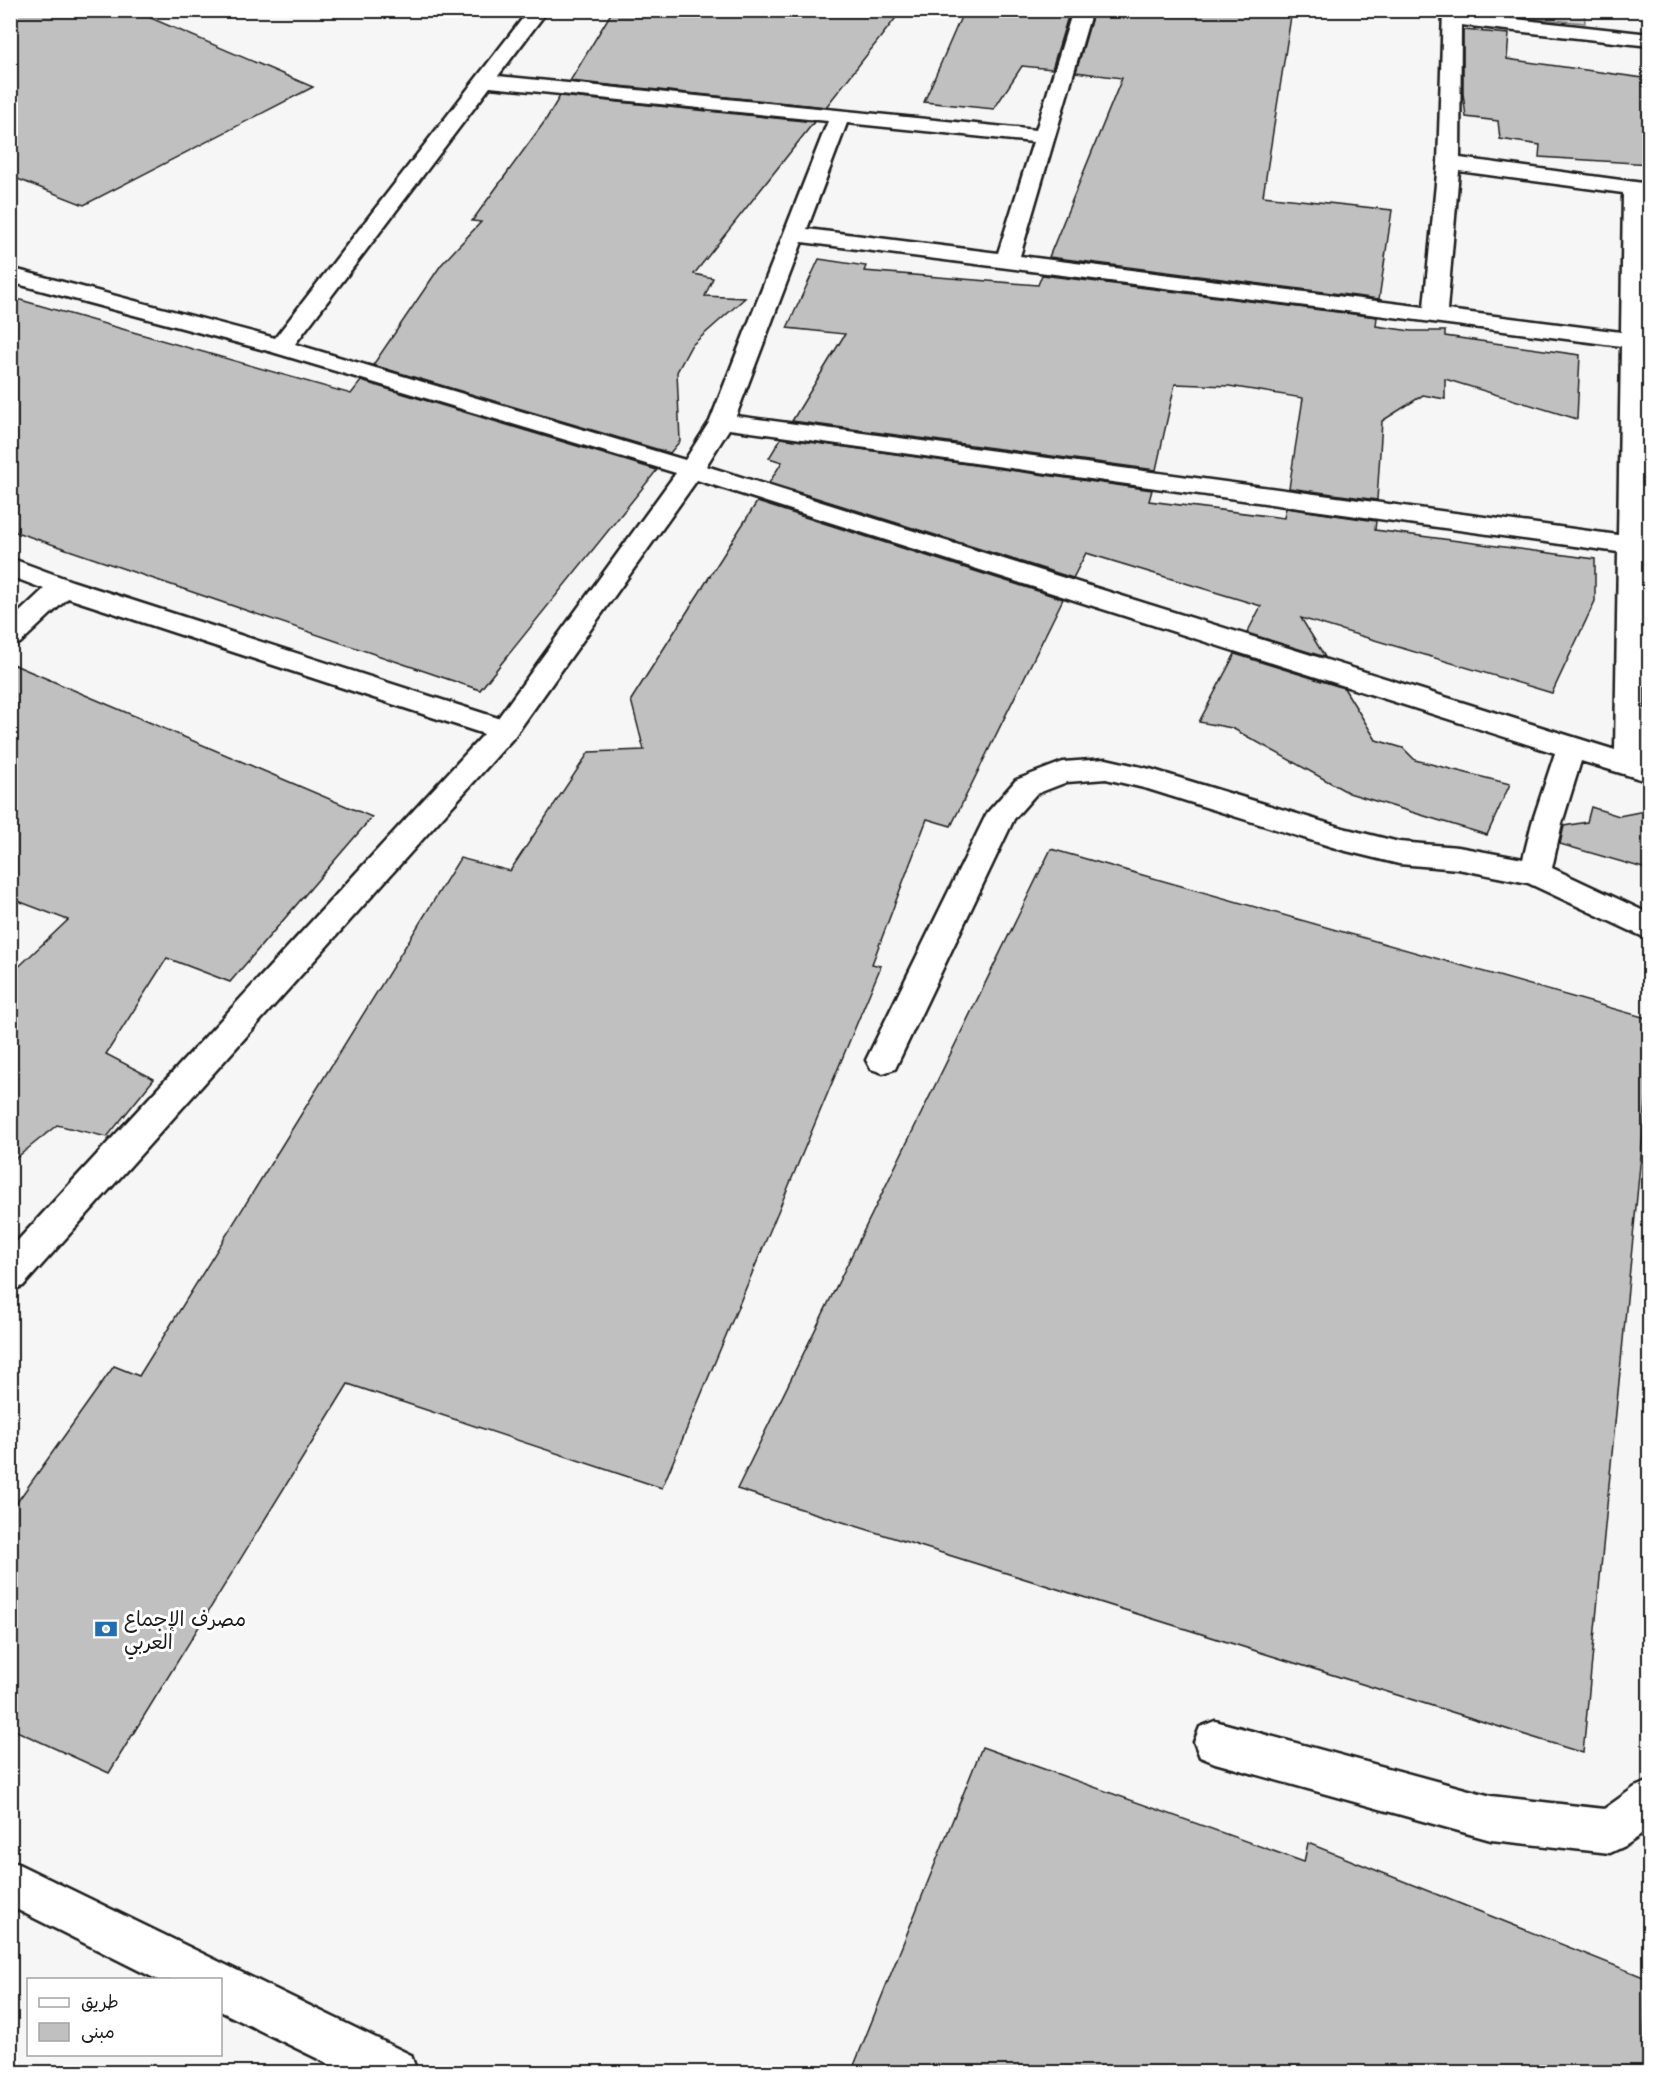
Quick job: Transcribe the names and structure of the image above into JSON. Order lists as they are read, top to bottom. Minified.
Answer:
{"places":{"bank":["مصرف الإجماع العربي"]},"legend":["طريق","مبنى"]}
